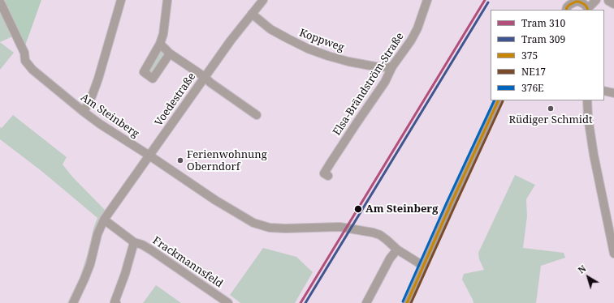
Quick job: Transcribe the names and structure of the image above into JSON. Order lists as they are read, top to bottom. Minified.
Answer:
{"streets":{"street":["Koppweg","Elsa-Brändström-Straße","Voedestraße","Am Steinberg","Frackmannsfeld"]},"crossings":[["Koppweg","Elsa-Brändström-Straße"],["Koppweg","Voedestraße"],["Voedestraße","Am Steinberg"],["Voedestraße","Frackmannsfeld"]],"places":["Rüdiger Schmidt","Ferienwohnung Oberndorf","Am Steinberg"],"lines":["tram line 310","transit line 375","tram line 309","transit line 376E","transit line NE17"],"legend":["Tram 310","Tram 309","375","NE17","376E"],"north":"top left"}
